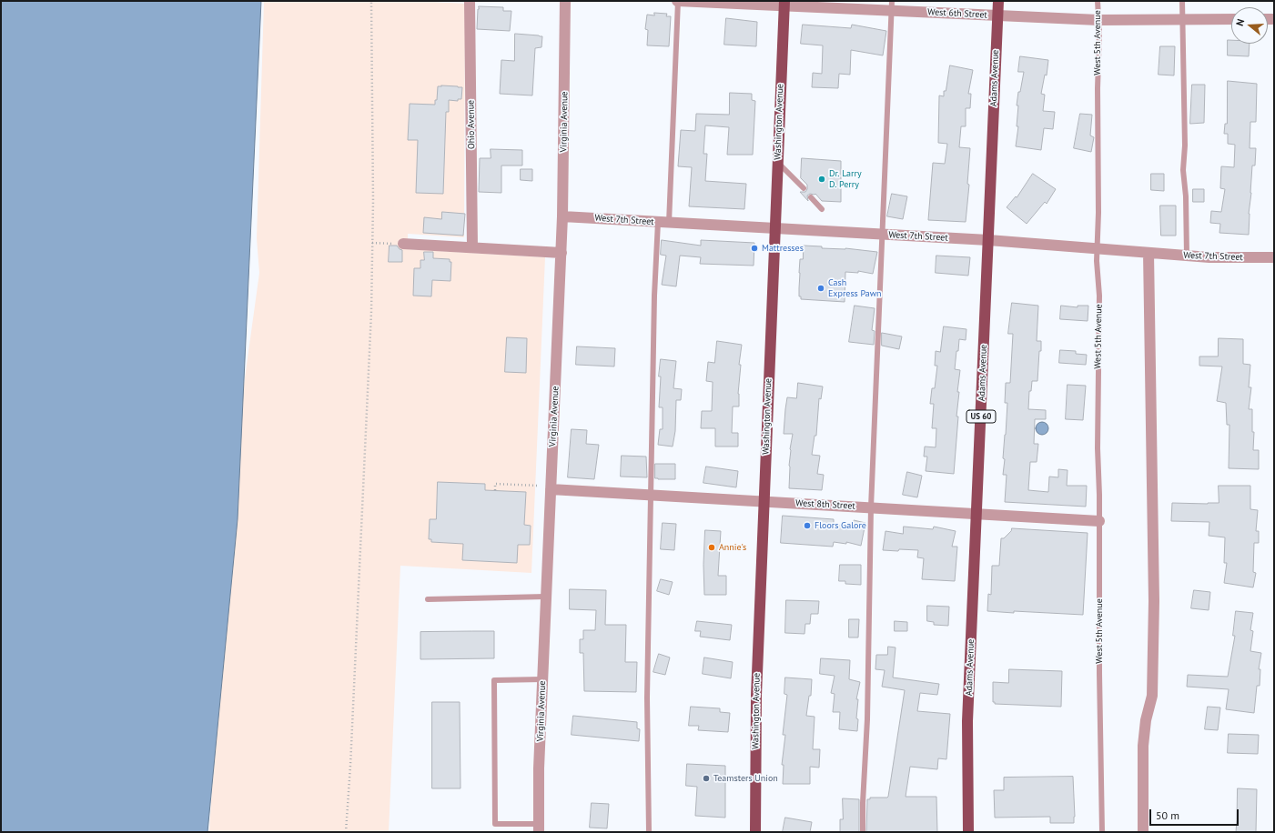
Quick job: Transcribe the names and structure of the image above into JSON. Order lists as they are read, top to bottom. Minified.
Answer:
{"streets":{"main road":["Adams Avenue","Washington Avenue","US 60"],"street":["West 6th Street","Virginia Avenue","Ohio Avenue","West 7th Street","West 8th Street"],"lane":["West 5th Avenue"]},"crossings":[["West 6th Street","West 5th Avenue"],["West 6th Street","Adams Avenue"],["West 6th Street","Washington Avenue"],["West 5th Avenue","West 7th Street"],["West 5th Avenue","West 8th Street"],["Adams Avenue","West 7th Street"],["Adams Avenue","West 8th Street"],["Virginia Avenue","West 7th Street"],["Virginia Avenue","West 8th Street"],["Washington Avenue","West 7th Street"],["Washington Avenue","West 8th Street"]],"places":["Dr. Larry D. Perry","Mattresses","Cash Express Pawn","Floors Galore","Annie's","Teamsters Union"],"scale_bar":"50 m","north":"left"}
